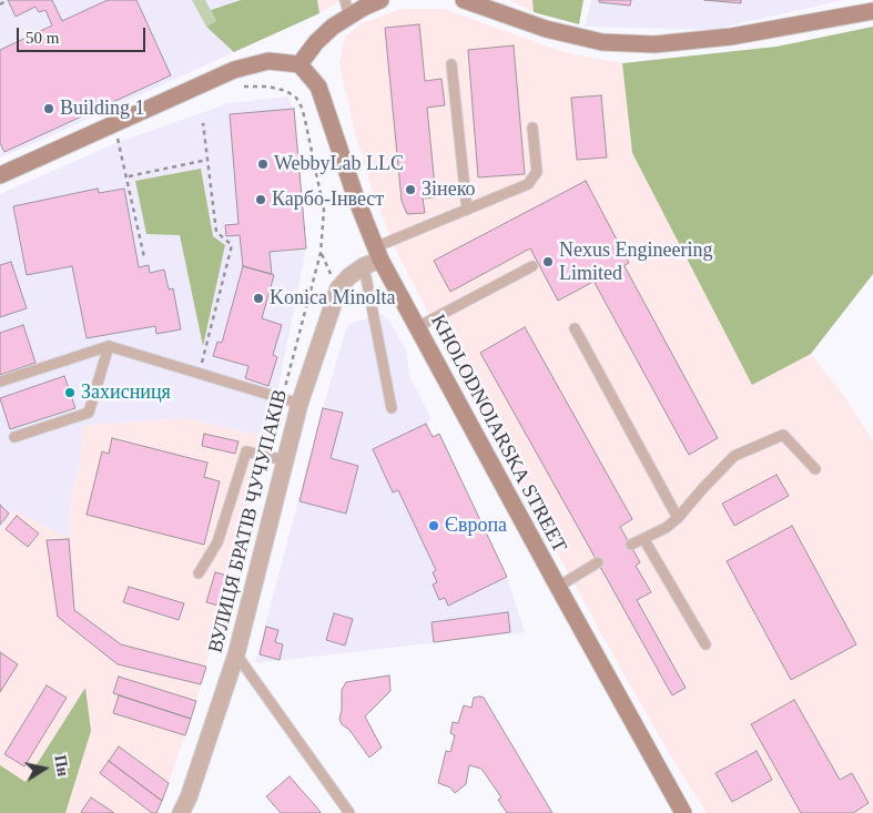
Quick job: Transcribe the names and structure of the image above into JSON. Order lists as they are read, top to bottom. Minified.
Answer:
{"streets":{"main road":["KHOLODNOIARSKA STREET"],"street":["ВУЛИЦЯ БРАТІВ ЧУЧУПАКІВ"]},"crossings":[["KHOLODNOIARSKA STREET","ВУЛИЦЯ БРАТІВ ЧУЧУПАКІВ"]],"places":["Building 1","WebbyLab LLC","Зінеко","Карбо-Інвест","Nexus Engineering Limited","Konica Minolta","Захисниця","Європа"],"scale_bar":"50 m","north":"right"}
